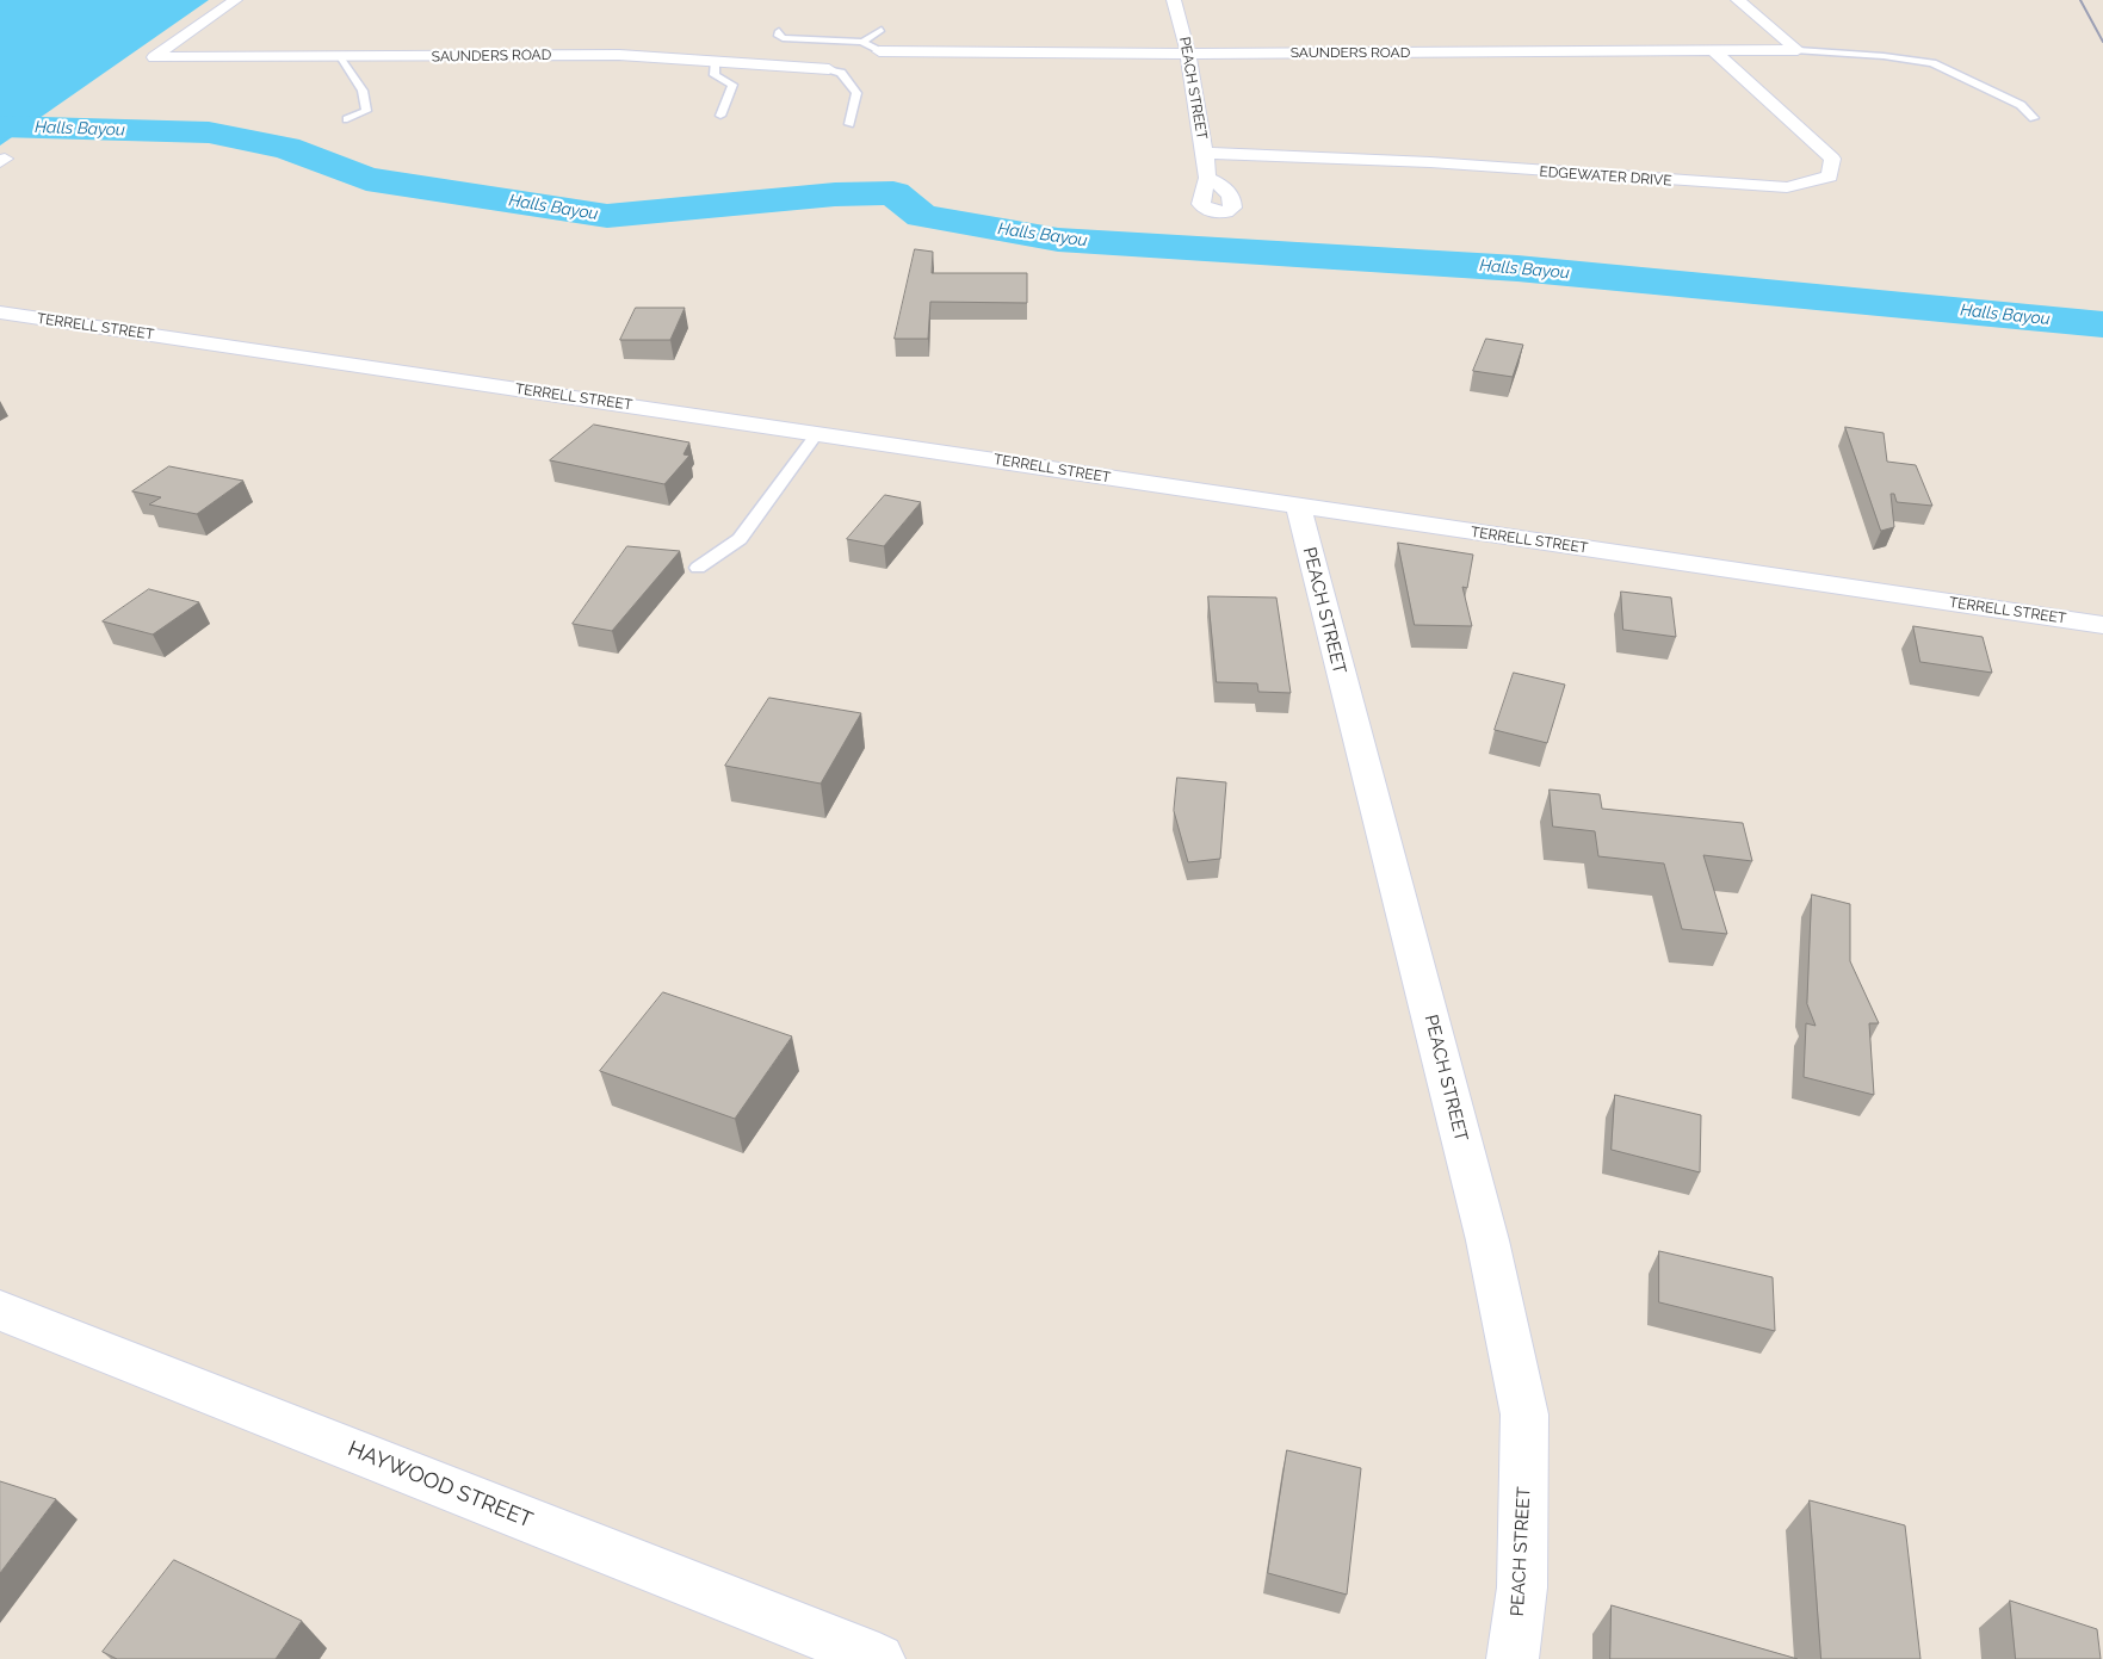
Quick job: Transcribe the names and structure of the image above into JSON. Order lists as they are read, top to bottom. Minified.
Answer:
{"streets":{"street":["SAUNDERS ROAD","PEACH STREET","EDGEWATER DRIVE","TERRELL STREET","HAYWOOD STREET"]},"crossings":[["SAUNDERS ROAD","PEACH STREET"],["SAUNDERS ROAD","EDGEWATER DRIVE"],["PEACH STREET","EDGEWATER DRIVE"],["PEACH STREET","TERRELL STREET"]],"water":["Halls Bayou"]}
